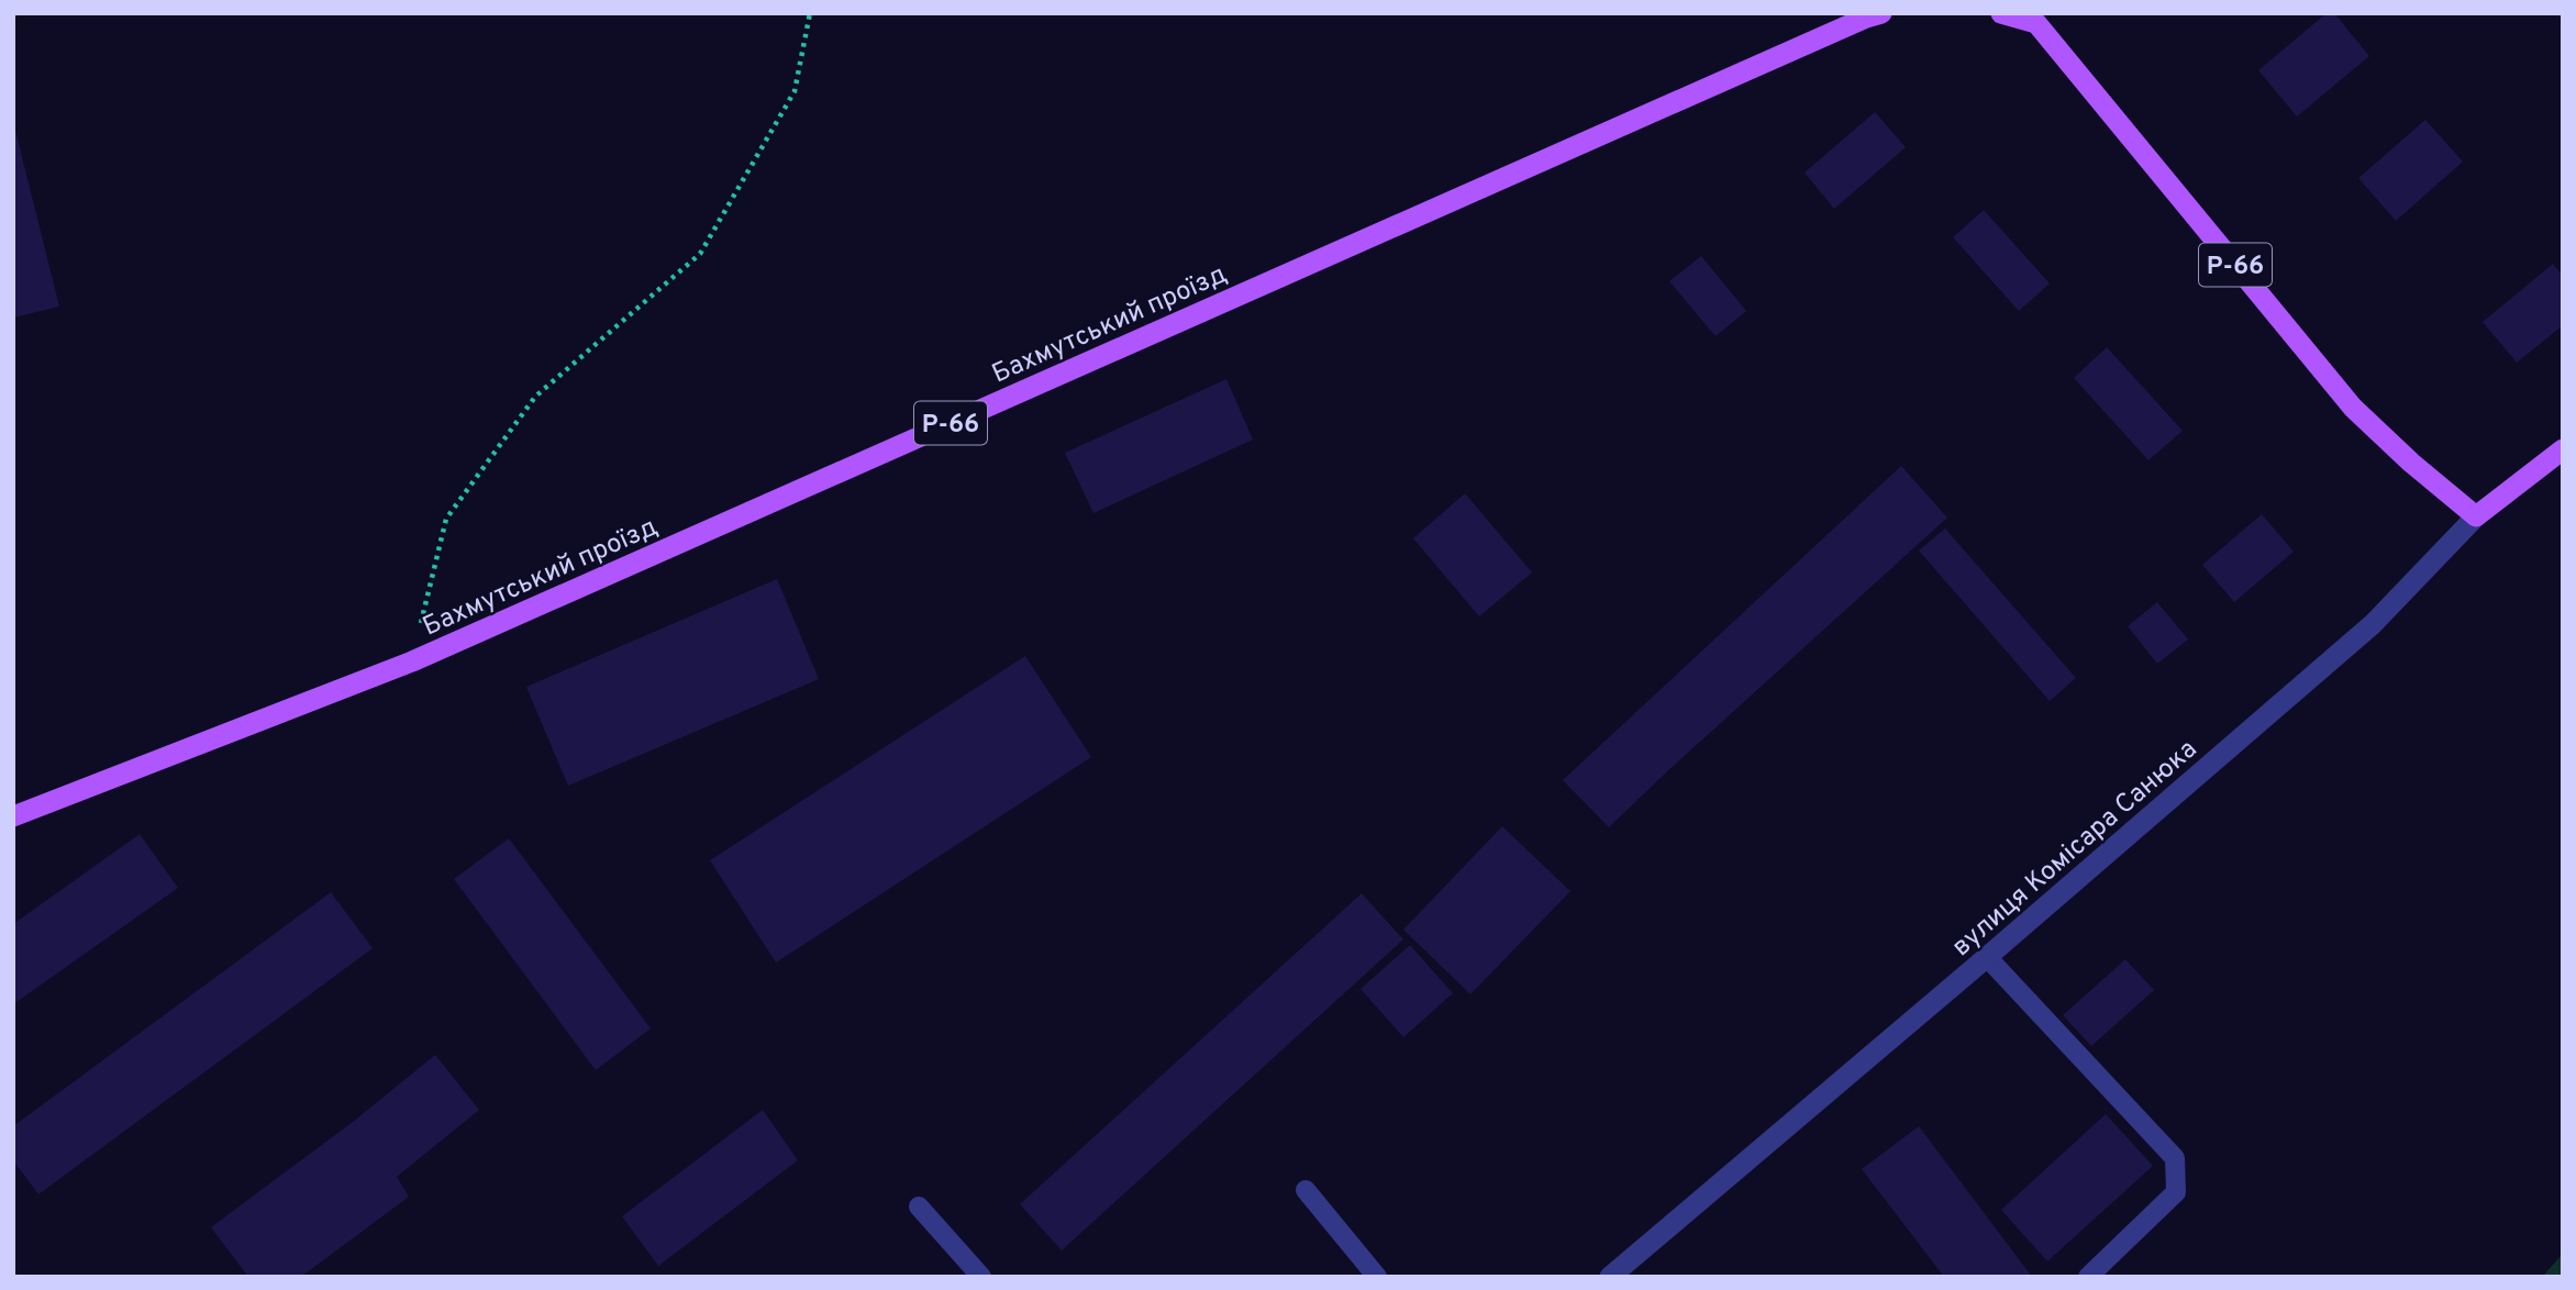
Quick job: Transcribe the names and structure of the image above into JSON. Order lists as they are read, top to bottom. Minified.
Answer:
{"streets":{"main road":["Р-66","Бахмутський проїзд","вулиця Комісара Санюка"]},"crossings":[["Р-66","вулиця Комісара Санюка"]]}
